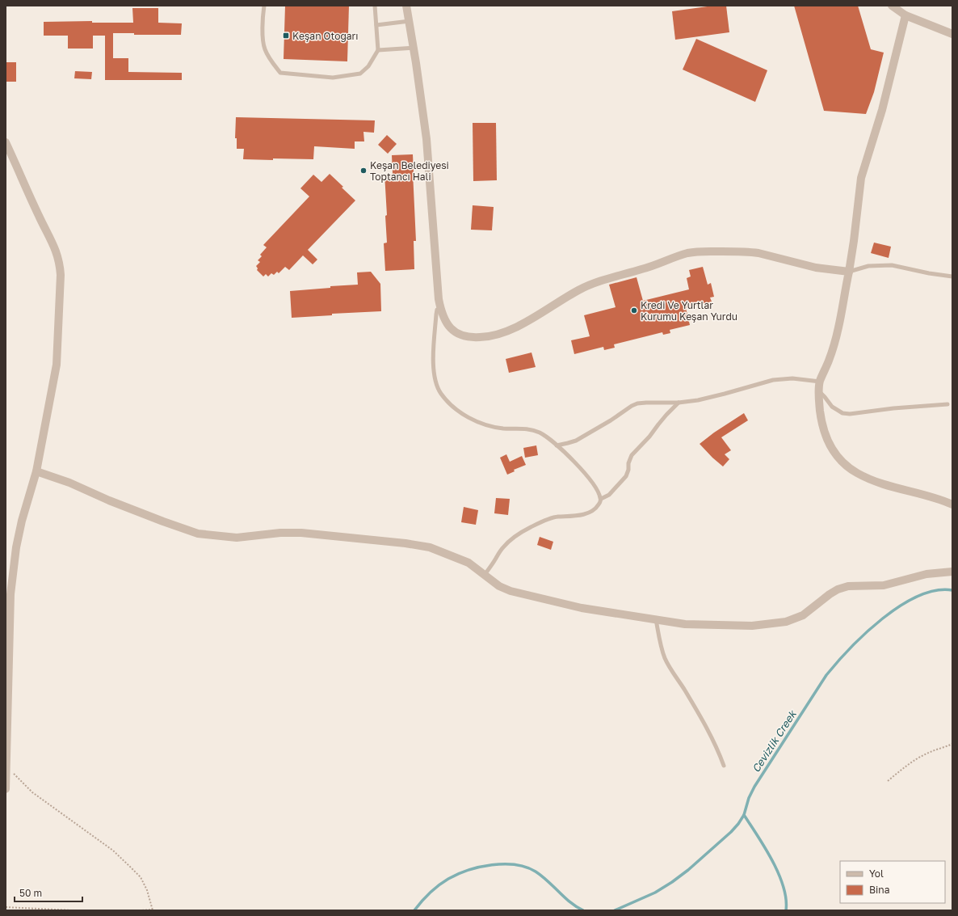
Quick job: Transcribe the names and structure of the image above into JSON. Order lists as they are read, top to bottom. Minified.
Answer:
{"water":["Cevizlik Creek"],"places":{"transit":["Keşan Otogarı"],"other":["Keşan Belediyesi Toptancı Hali","Kredi Ve Yurtlar Kurumu Keşan Yurdu"]},"legend":["Yol","Bina"],"scale_bar":"50 m"}
